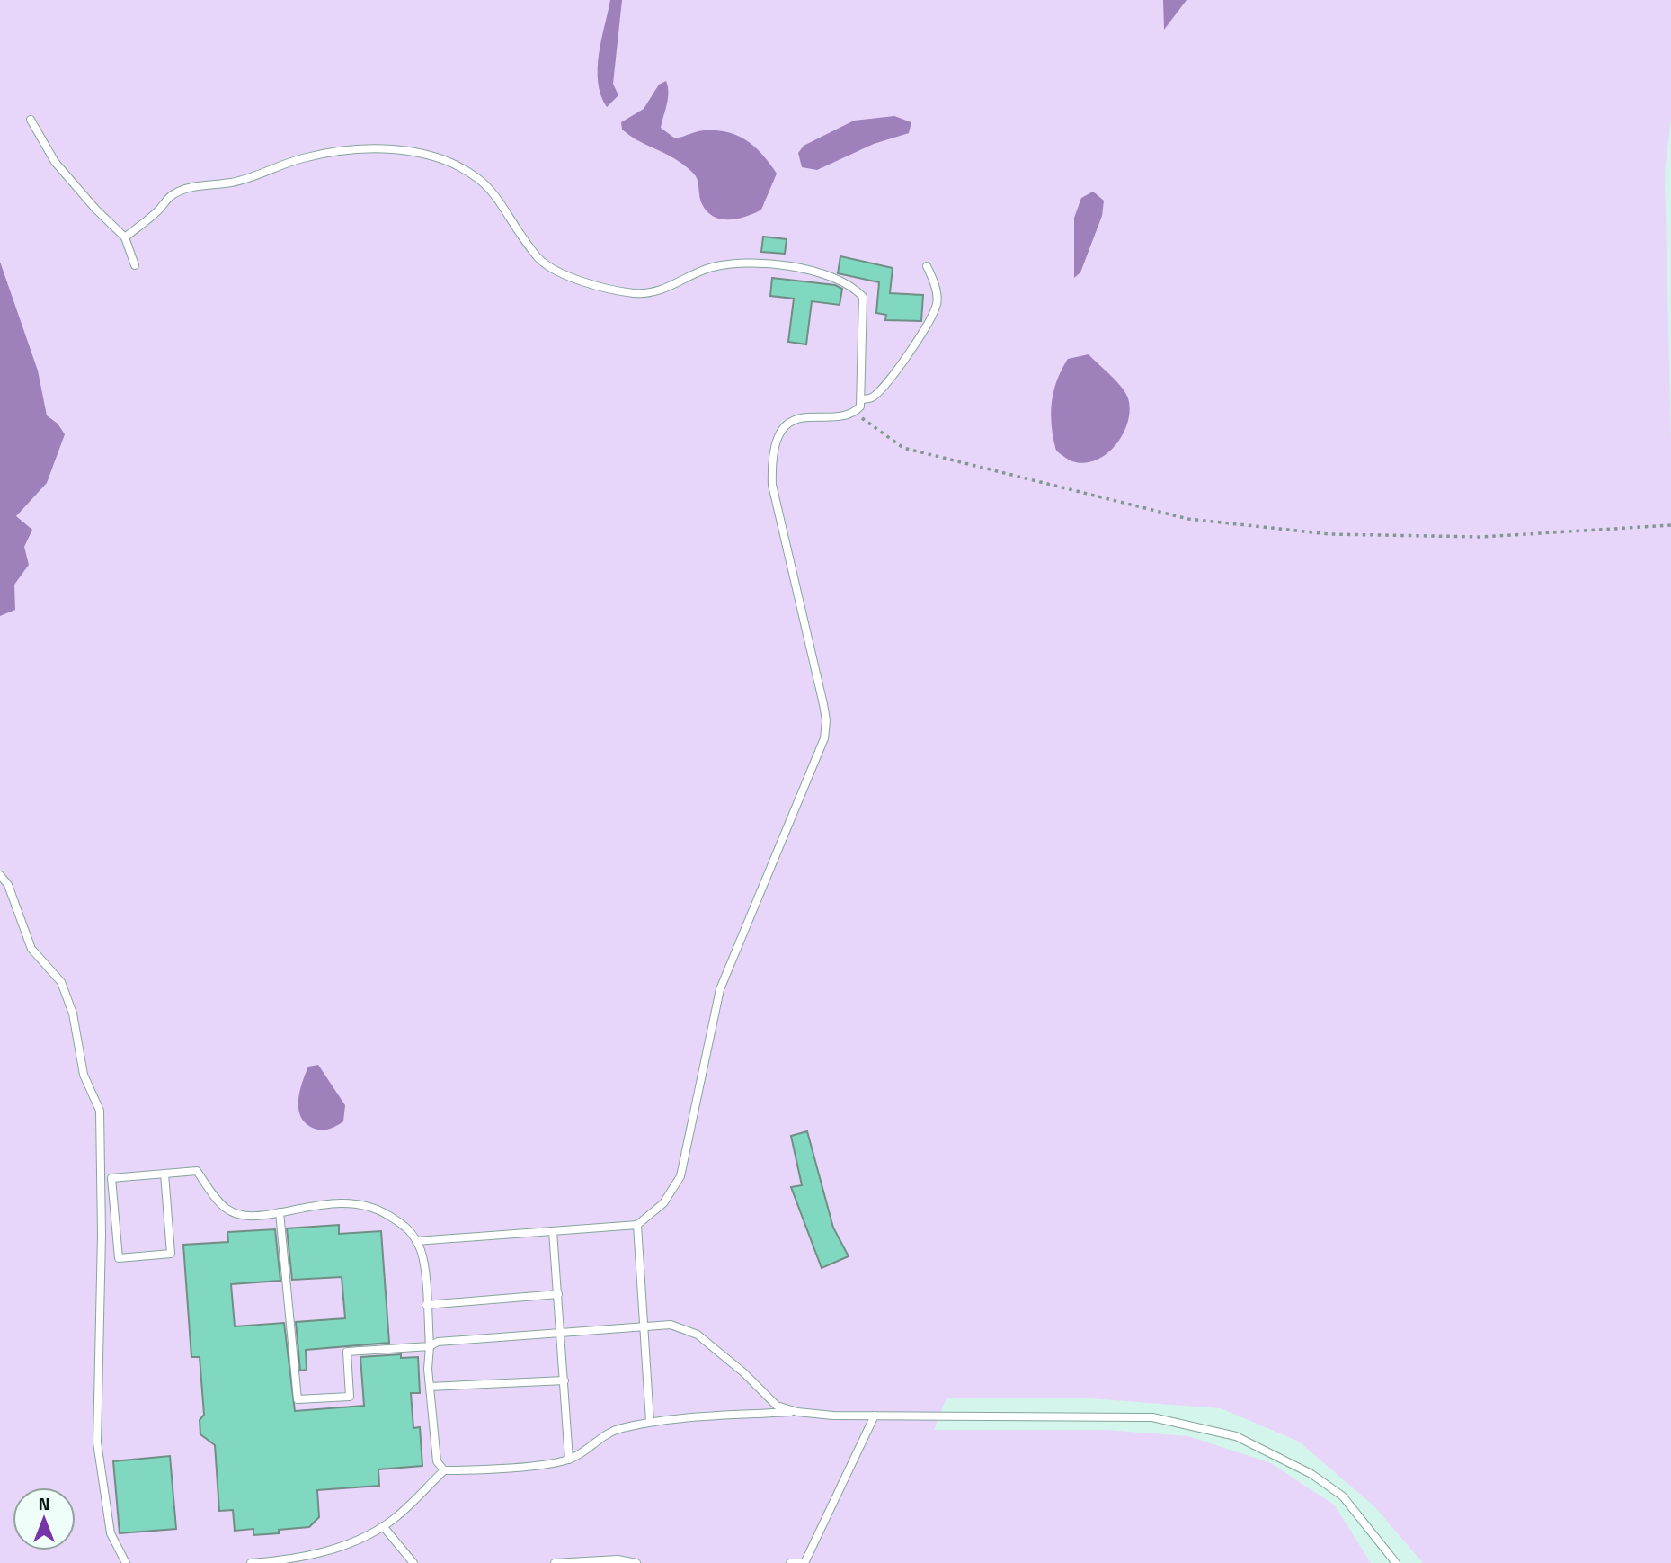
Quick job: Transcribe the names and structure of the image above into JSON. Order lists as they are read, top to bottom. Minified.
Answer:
{"north":"top"}
